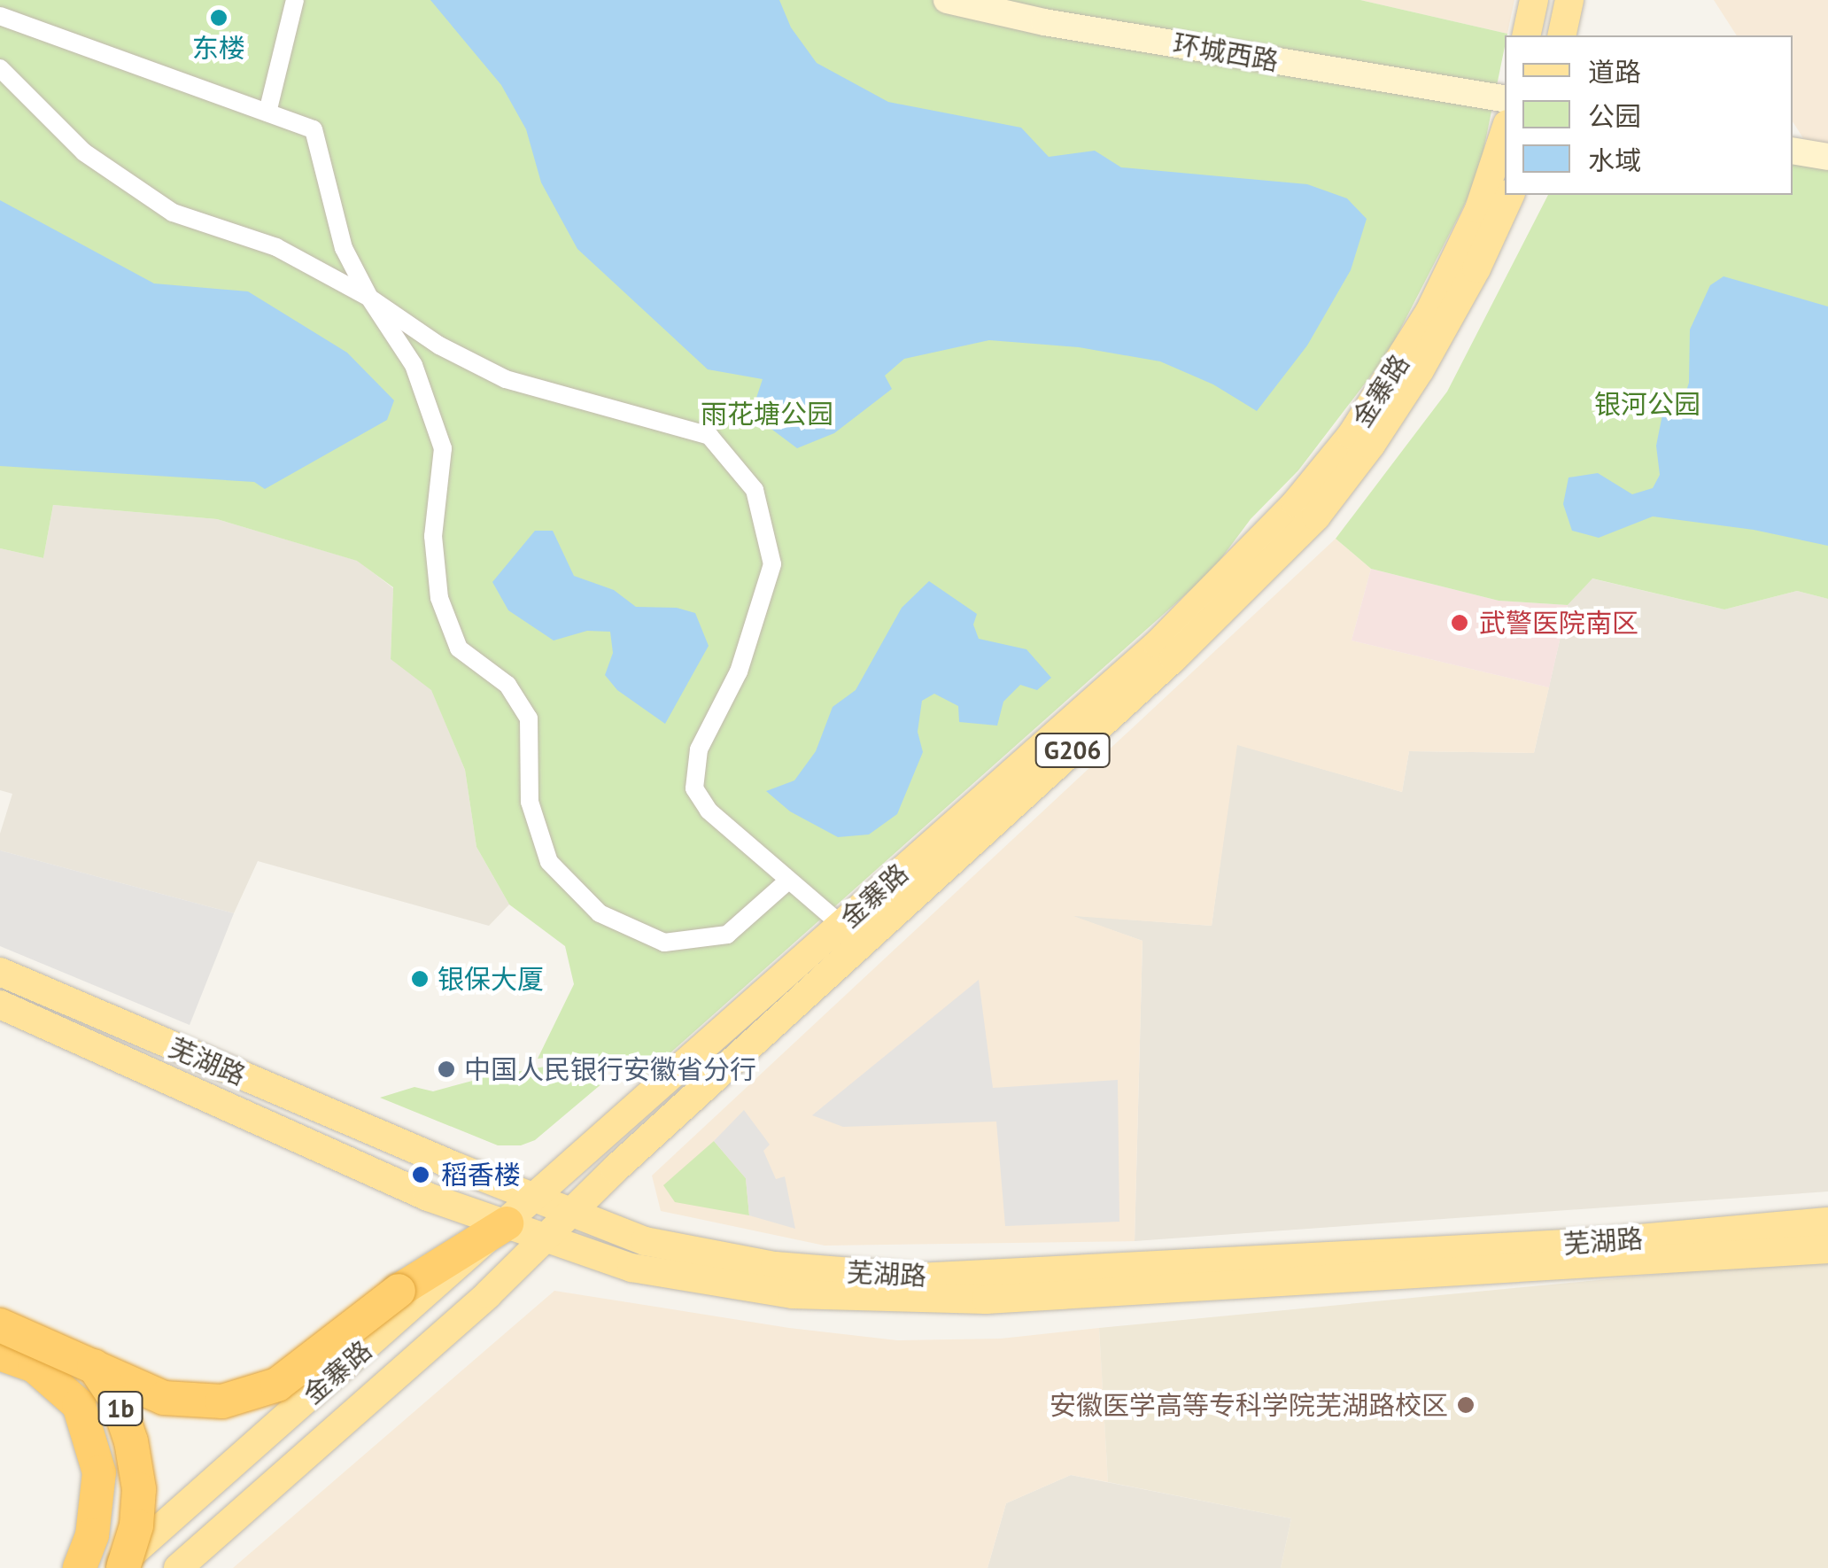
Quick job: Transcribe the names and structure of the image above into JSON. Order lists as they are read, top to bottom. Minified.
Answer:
{"streets":{"highway":["1b"],"main road":["金寨路","G206","芜湖路"],"street":["环城西路"]},"crossings":[["金寨路","芜湖路"]],"parks":["银河公园","雨花塘公园"],"places":["东楼","武警医院南区","银保大厦","中国人民银行安徽省分行","稻香楼","安徽医学高等专科学院芜湖路校区"],"legend":["道路","公园","水域"]}
